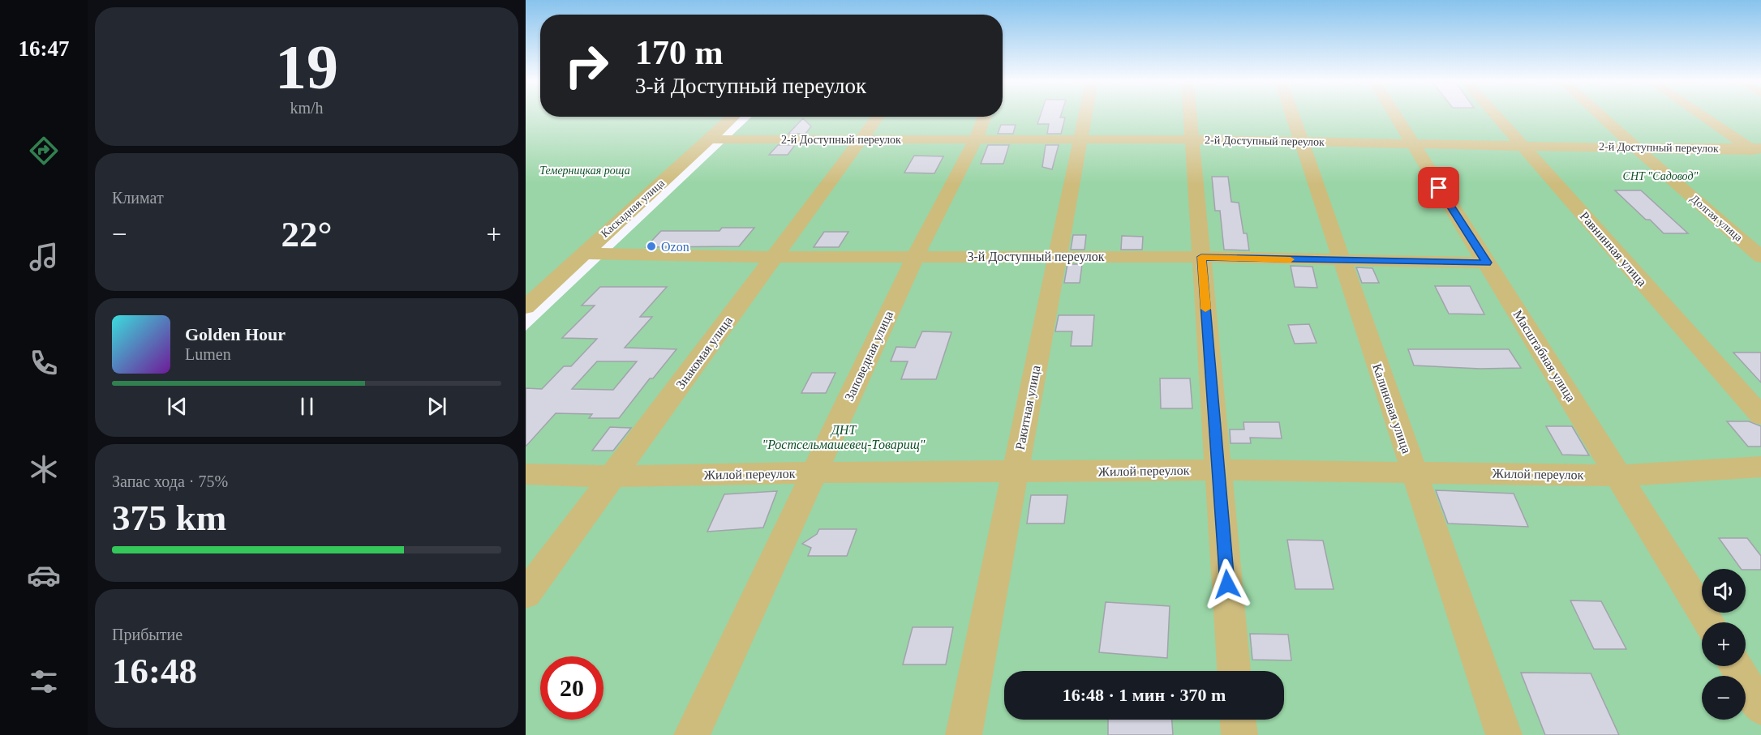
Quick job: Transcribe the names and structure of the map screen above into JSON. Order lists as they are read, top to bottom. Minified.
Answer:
{"streets":{"street":["2-й Доступный переулок","Каскадная улица","Долгая улица","Равнинная улица","3-й Доступный переулок","Знакомая улица","Заповедная улица","Масштабная улица","Ракитная улица","Калиновая улица","Жилой переулок"]},"crossings":[["2-й Доступный переулок","Каскадная улица"],["2-й Доступный переулок","Долгая улица"],["2-й Доступный переулок","Равнинная улица"],["2-й Доступный переулок","Знакомая улица"],["2-й Доступный переулок","Заповедная улица"],["2-й Доступный переулок","Масштабная улица"],["2-й Доступный переулок","Ракитная улица"],["2-й Доступный переулок","Калиновая улица"],["Каскадная улица","3-й Доступный переулок"],["3-й Доступный переулок","Знакомая улица"],["3-й Доступный переулок","Заповедная улица"],["3-й Доступный переулок","Масштабная улица"],["3-й Доступный переулок","Ракитная улица"],["3-й Доступный переулок","Калиновая улица"],["Знакомая улица","Жилой переулок"],["Заповедная улица","Жилой переулок"],["Масштабная улица","Жилой переулок"],["Ракитная улица","Жилой переулок"],["Калиновая улица","Жилой переулок"]],"parks":["Темерницкая роща","СНТ \"Садовод\"","ДНТ \"Ростсельмашевец-Товарищ\""],"places":["Ozon"],"page":{"tabs":"16:47","tile":[["19","km/h"],"Климат",["Запас хода · 75%","375 km"],["Прибытие","16:48"]],"turn":["170 m","3-й Доступный переулок"],"heat":["−","22°","+"],"song":["Golden Hour","Lumen"],"map_buttons":["+","−"],"limit":"20","trip":"16:48 · 1 мин · 370 m"}}
